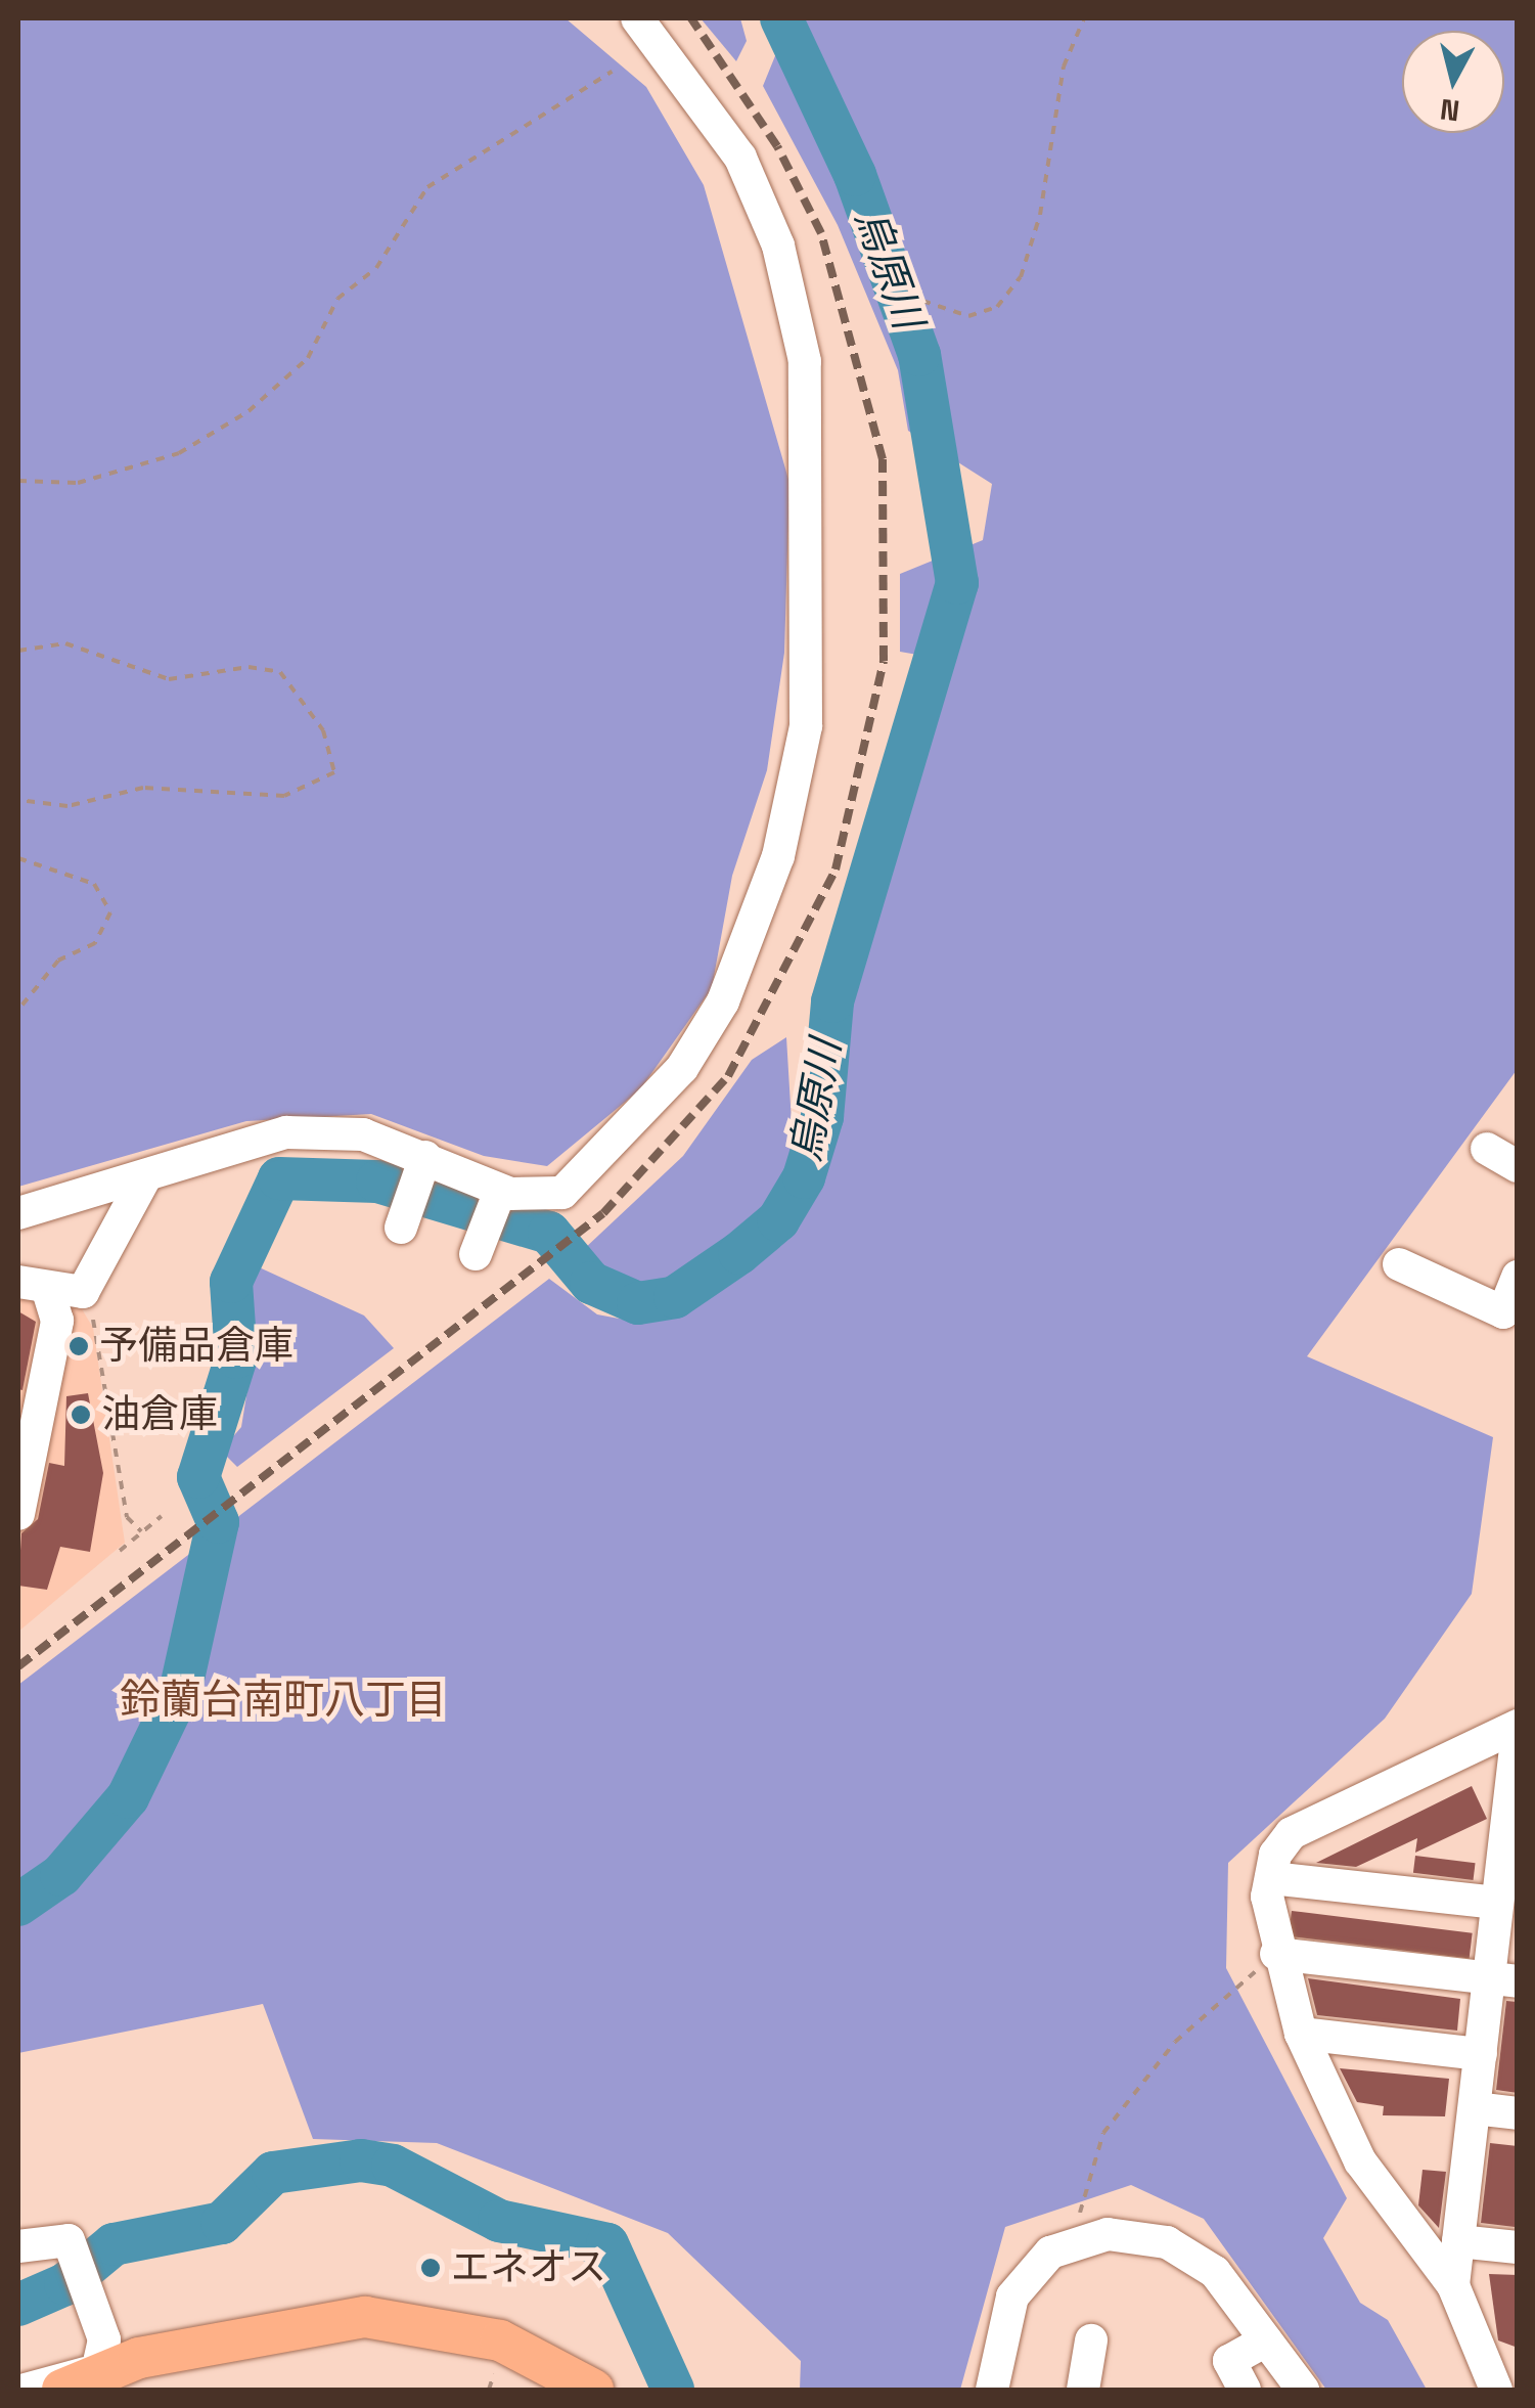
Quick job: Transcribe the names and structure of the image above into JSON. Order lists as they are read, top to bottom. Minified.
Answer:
{"districts":["鈴蘭台南町八丁目"],"water":["烏原川"],"places":["予備品倉庫","油倉庫","エネオス"],"north":"bottom"}
